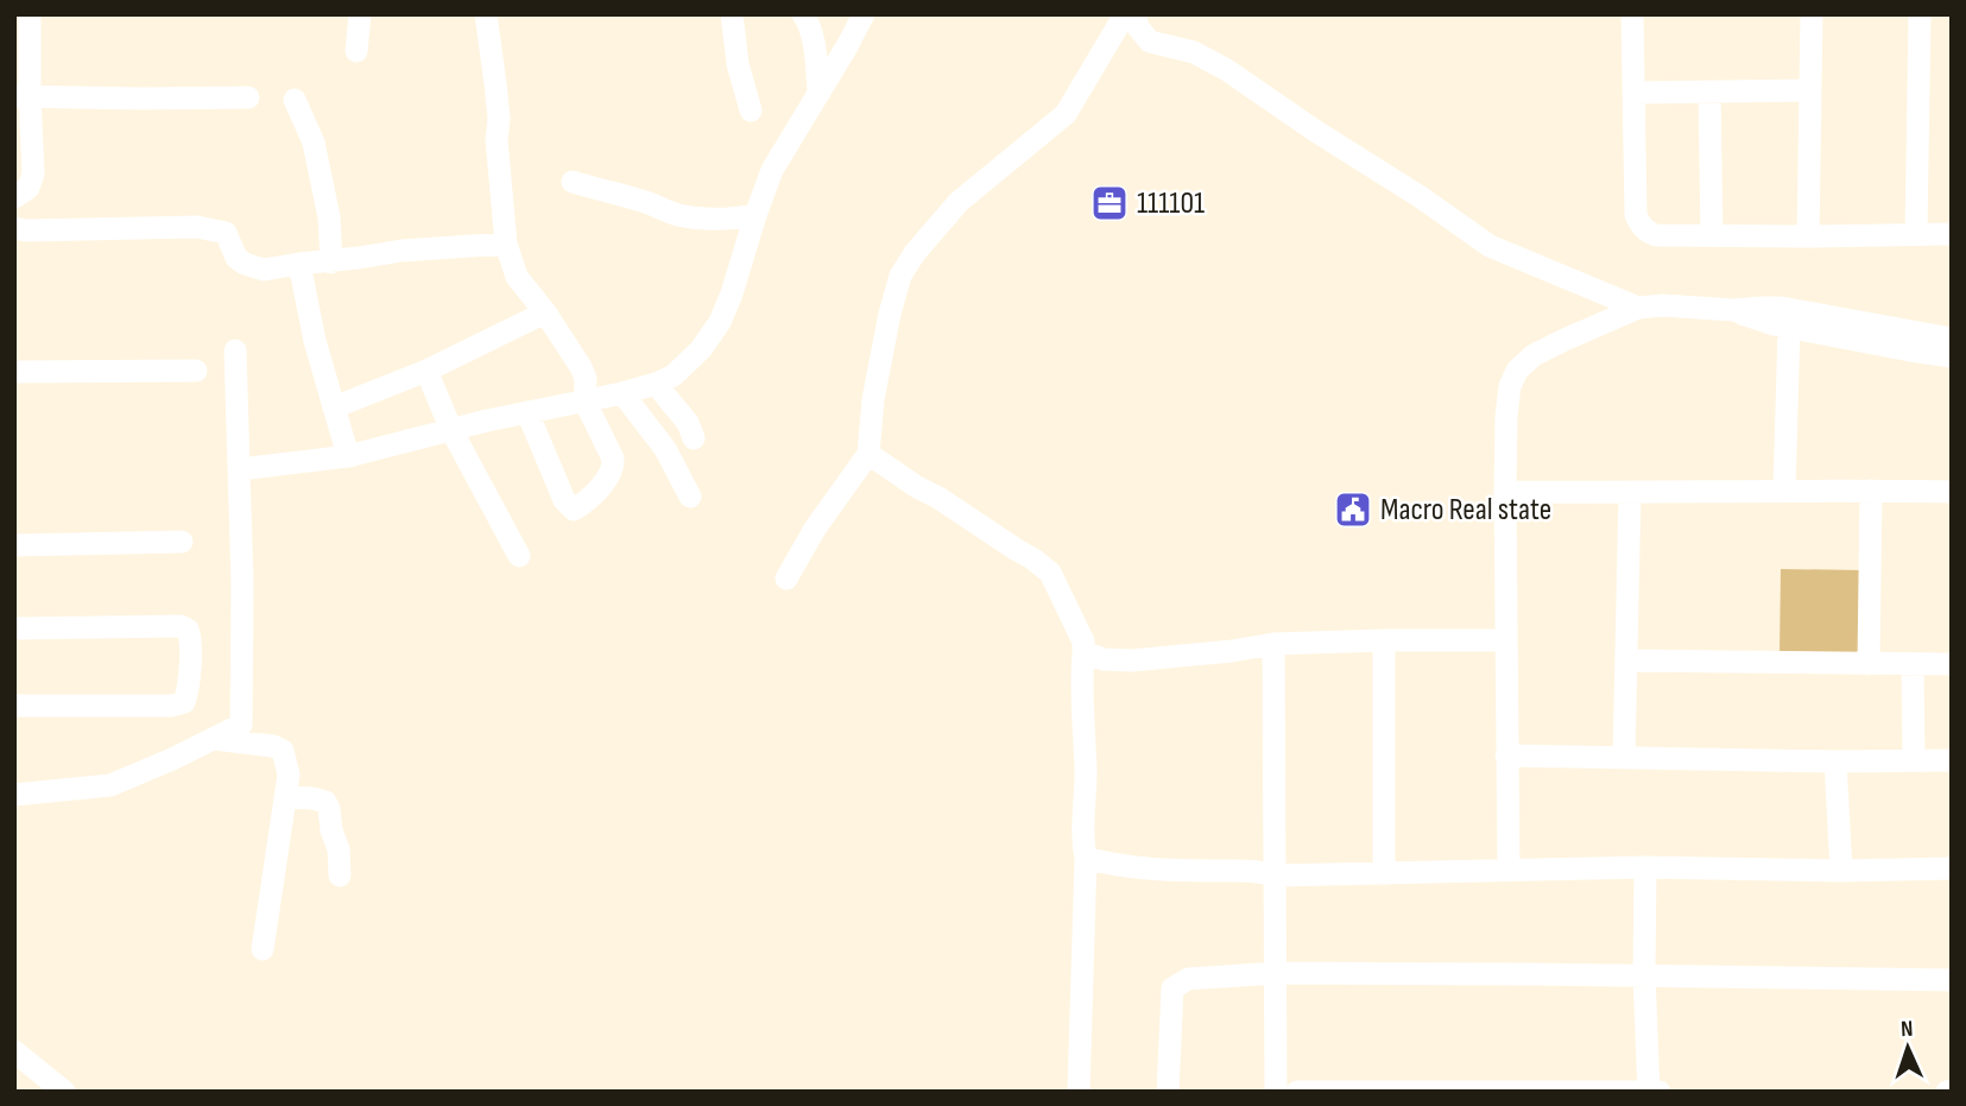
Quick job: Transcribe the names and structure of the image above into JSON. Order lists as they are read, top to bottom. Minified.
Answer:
{"places":{"office":["111101"],"public building":["Macro Real state"]},"north":"top"}
